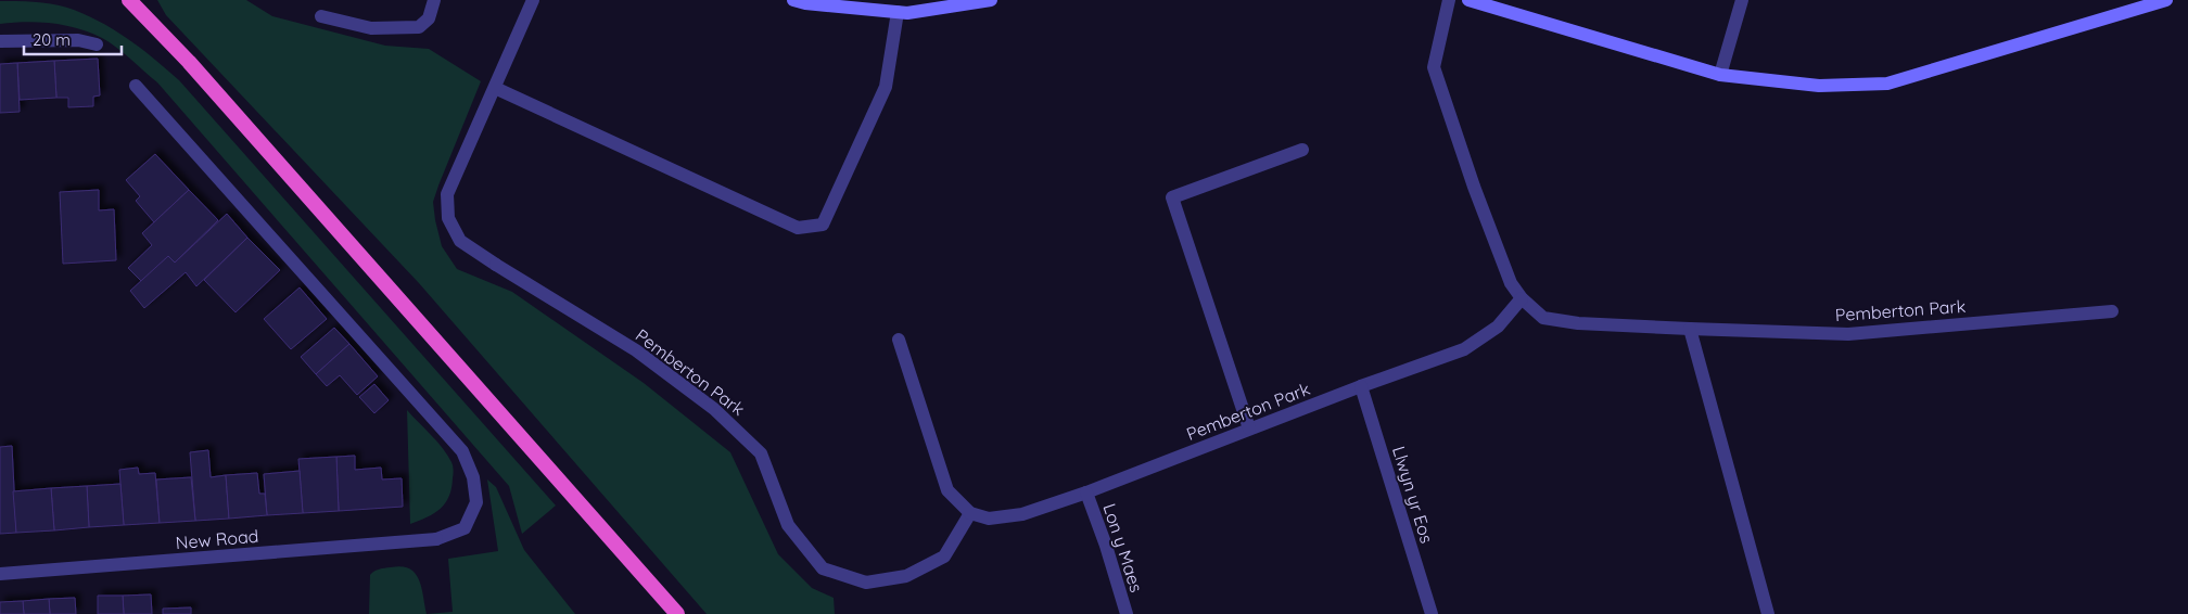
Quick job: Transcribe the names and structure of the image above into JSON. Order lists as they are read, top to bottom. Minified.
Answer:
{"streets":{"street":["Pemberton Park","Llwyn yr Eos","New Road","Lon y Maes"]},"crossings":[["Pemberton Park","Llwyn yr Eos"],["Pemberton Park","Lon y Maes"]],"scale_bar":"20 m"}
